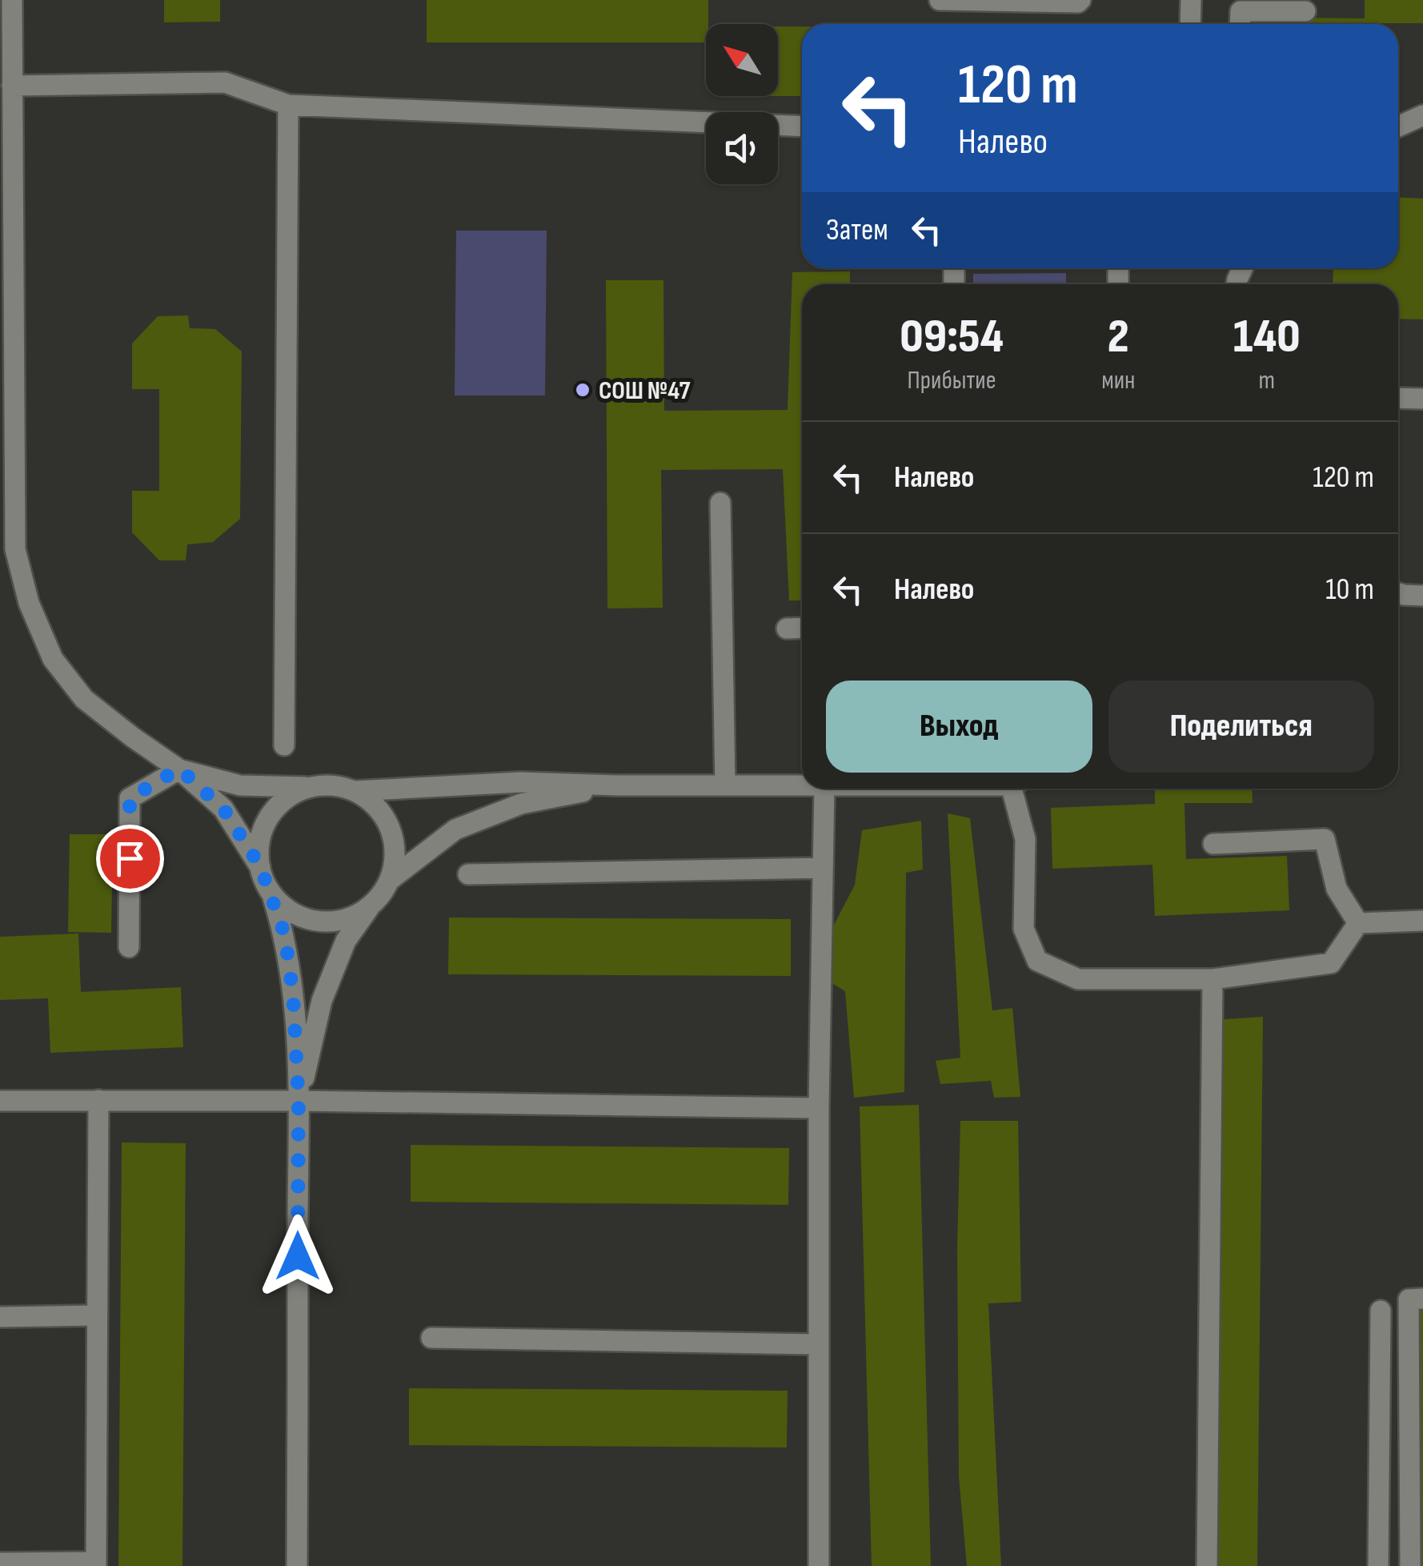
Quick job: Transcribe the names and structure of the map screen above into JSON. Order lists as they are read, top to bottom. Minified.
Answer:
{"places":["СОШ №47"],"north":"top left","page":{"turn":["120 m","Налево"],"then":"Затем","eta":["09:54","Прибытие","2","мин","140","m"],"list":[{"name":"Налево","value":"120 m"},{"name":"Налево","value":"10 m"}],"buttons":["Выход","Поделиться"]}}
